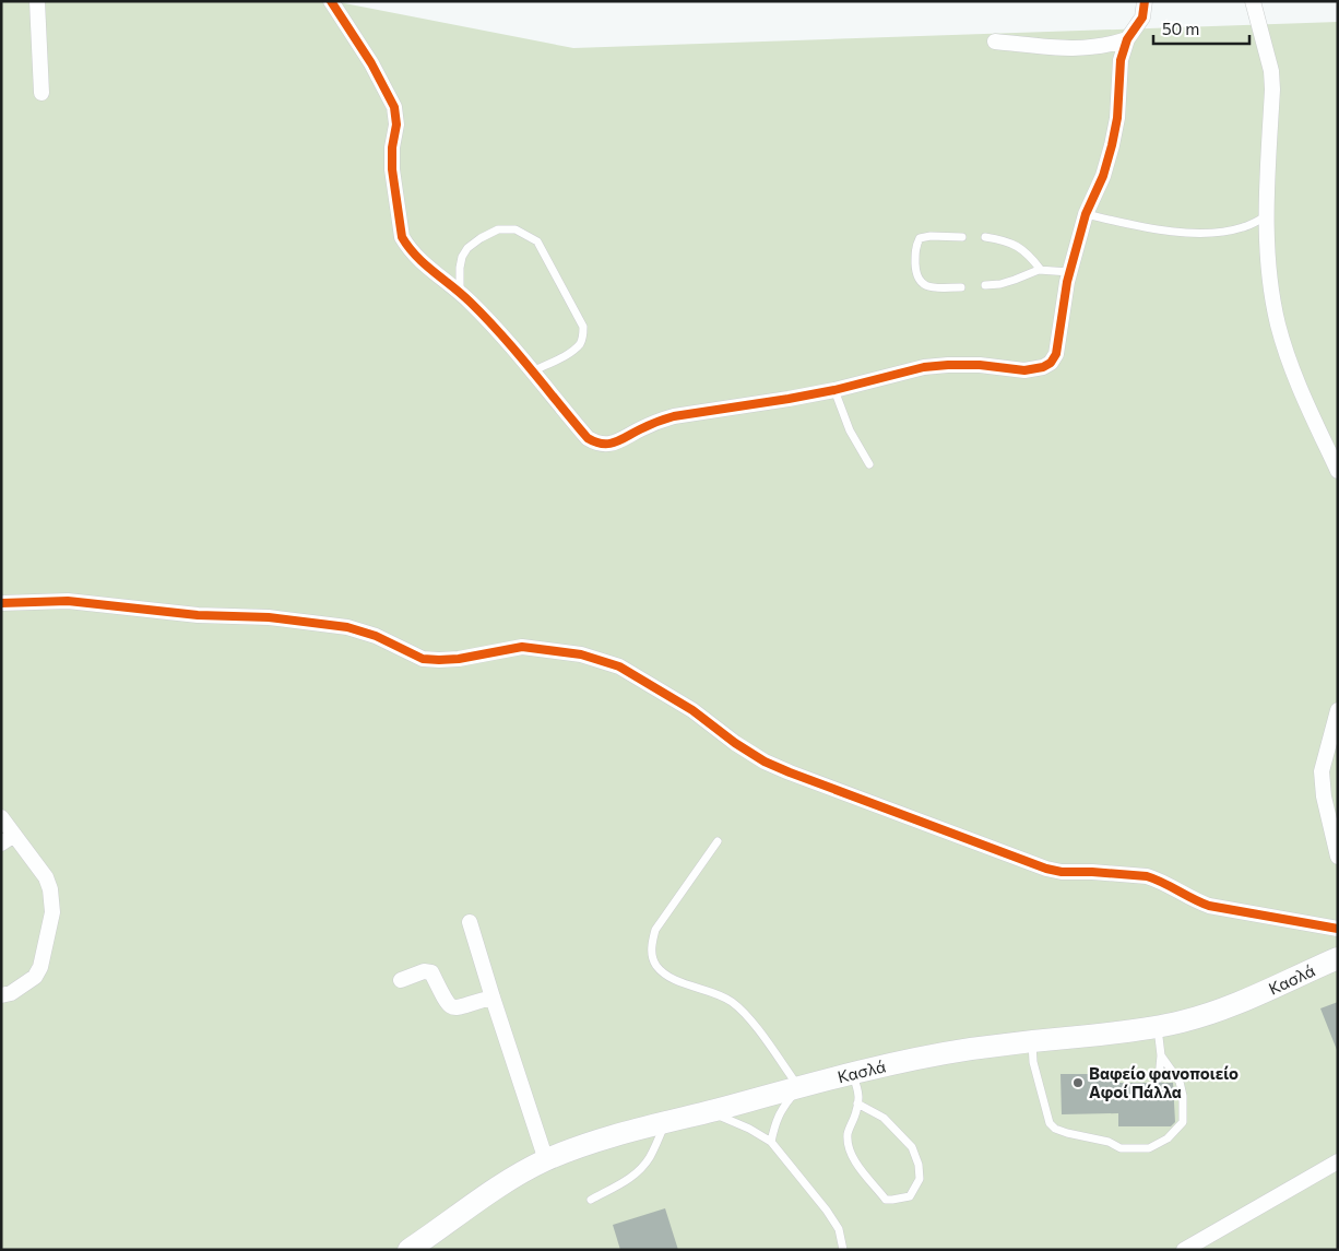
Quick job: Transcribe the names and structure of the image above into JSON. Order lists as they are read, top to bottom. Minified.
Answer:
{"streets":{"street":["Κασλά"]},"places":["Βαφείο φανοποιείο Αφοί Πάλλα"],"scale_bar":"50 m"}
